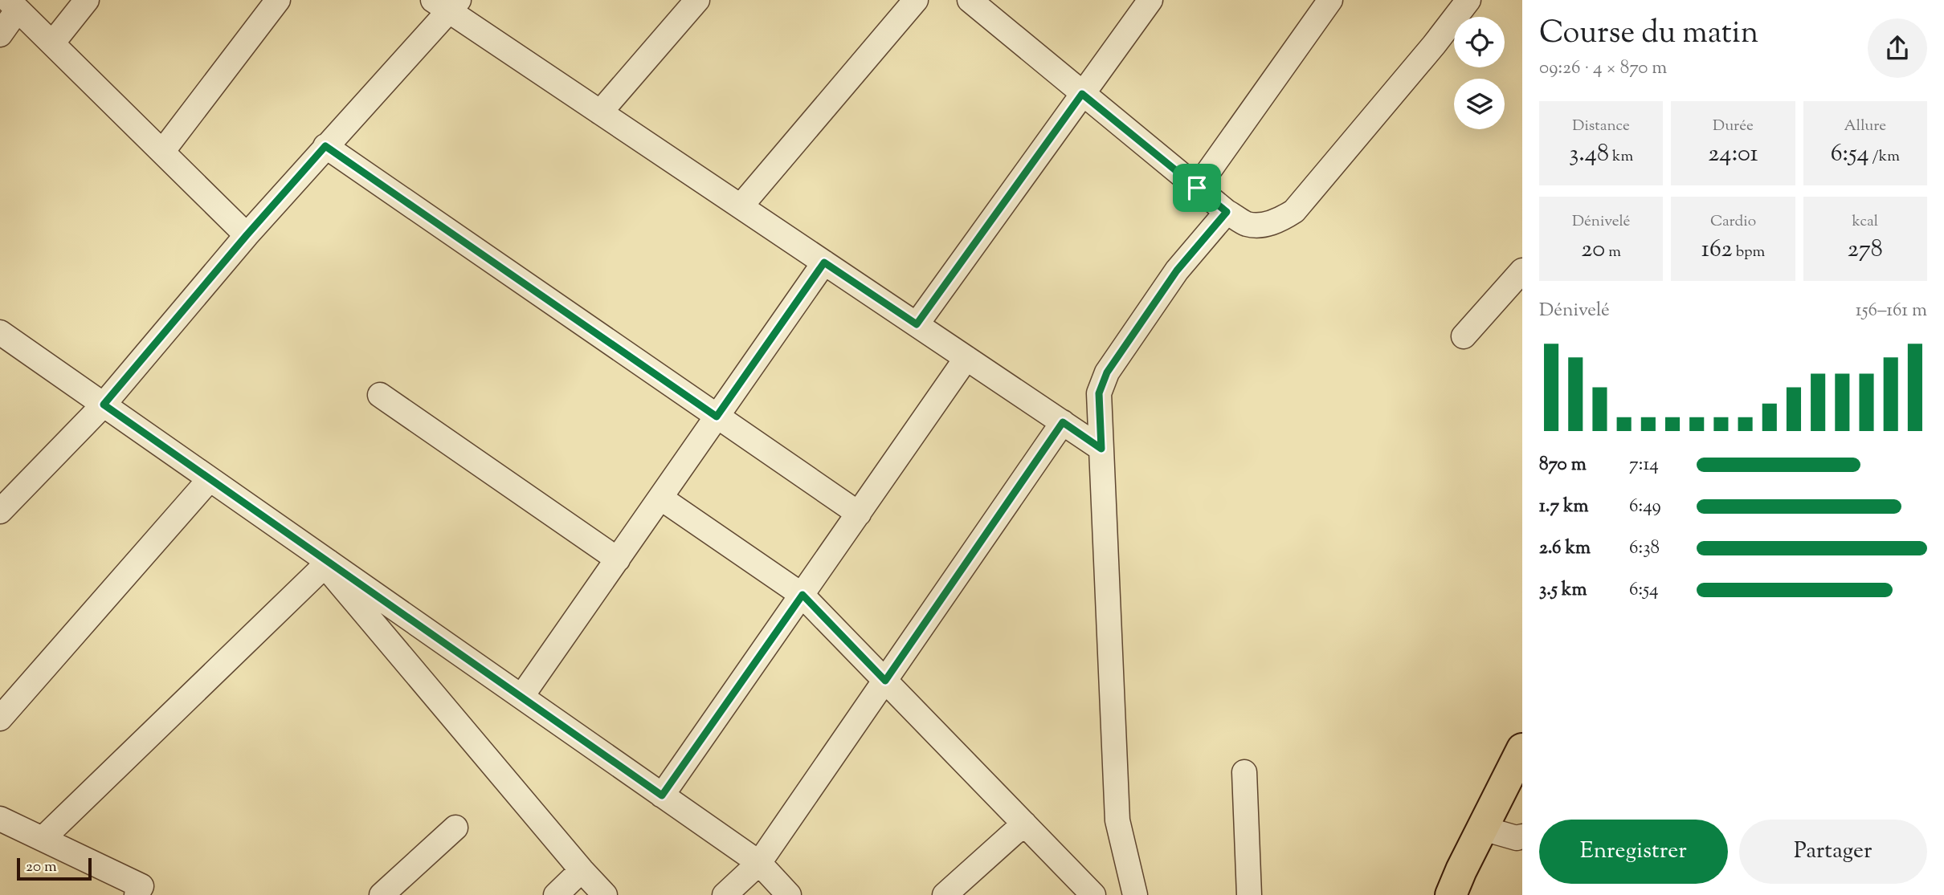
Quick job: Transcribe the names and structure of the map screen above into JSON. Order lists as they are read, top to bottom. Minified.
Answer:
{"scale_bar":"20 m","page":{"heading":["Course du matin","09:26 · 4 × 870 m"],"stats":[["Distance","3.48 km"],["Durée","24:01"],["Allure","6:54 /km"],["Dénivelé","20 m"],["Cardio","162 bpm"],["kcal","278"]],"chart":["Dénivelé","156–161 m"],"list":[{"name":"870 m","note":"7:14"},{"name":"1.7 km","note":"6:49"},{"name":"2.6 km","note":"6:38"},{"name":"3.5 km","note":"6:54"}],"buttons":["Enregistrer","Partager"],"scale":"20 m"}}
